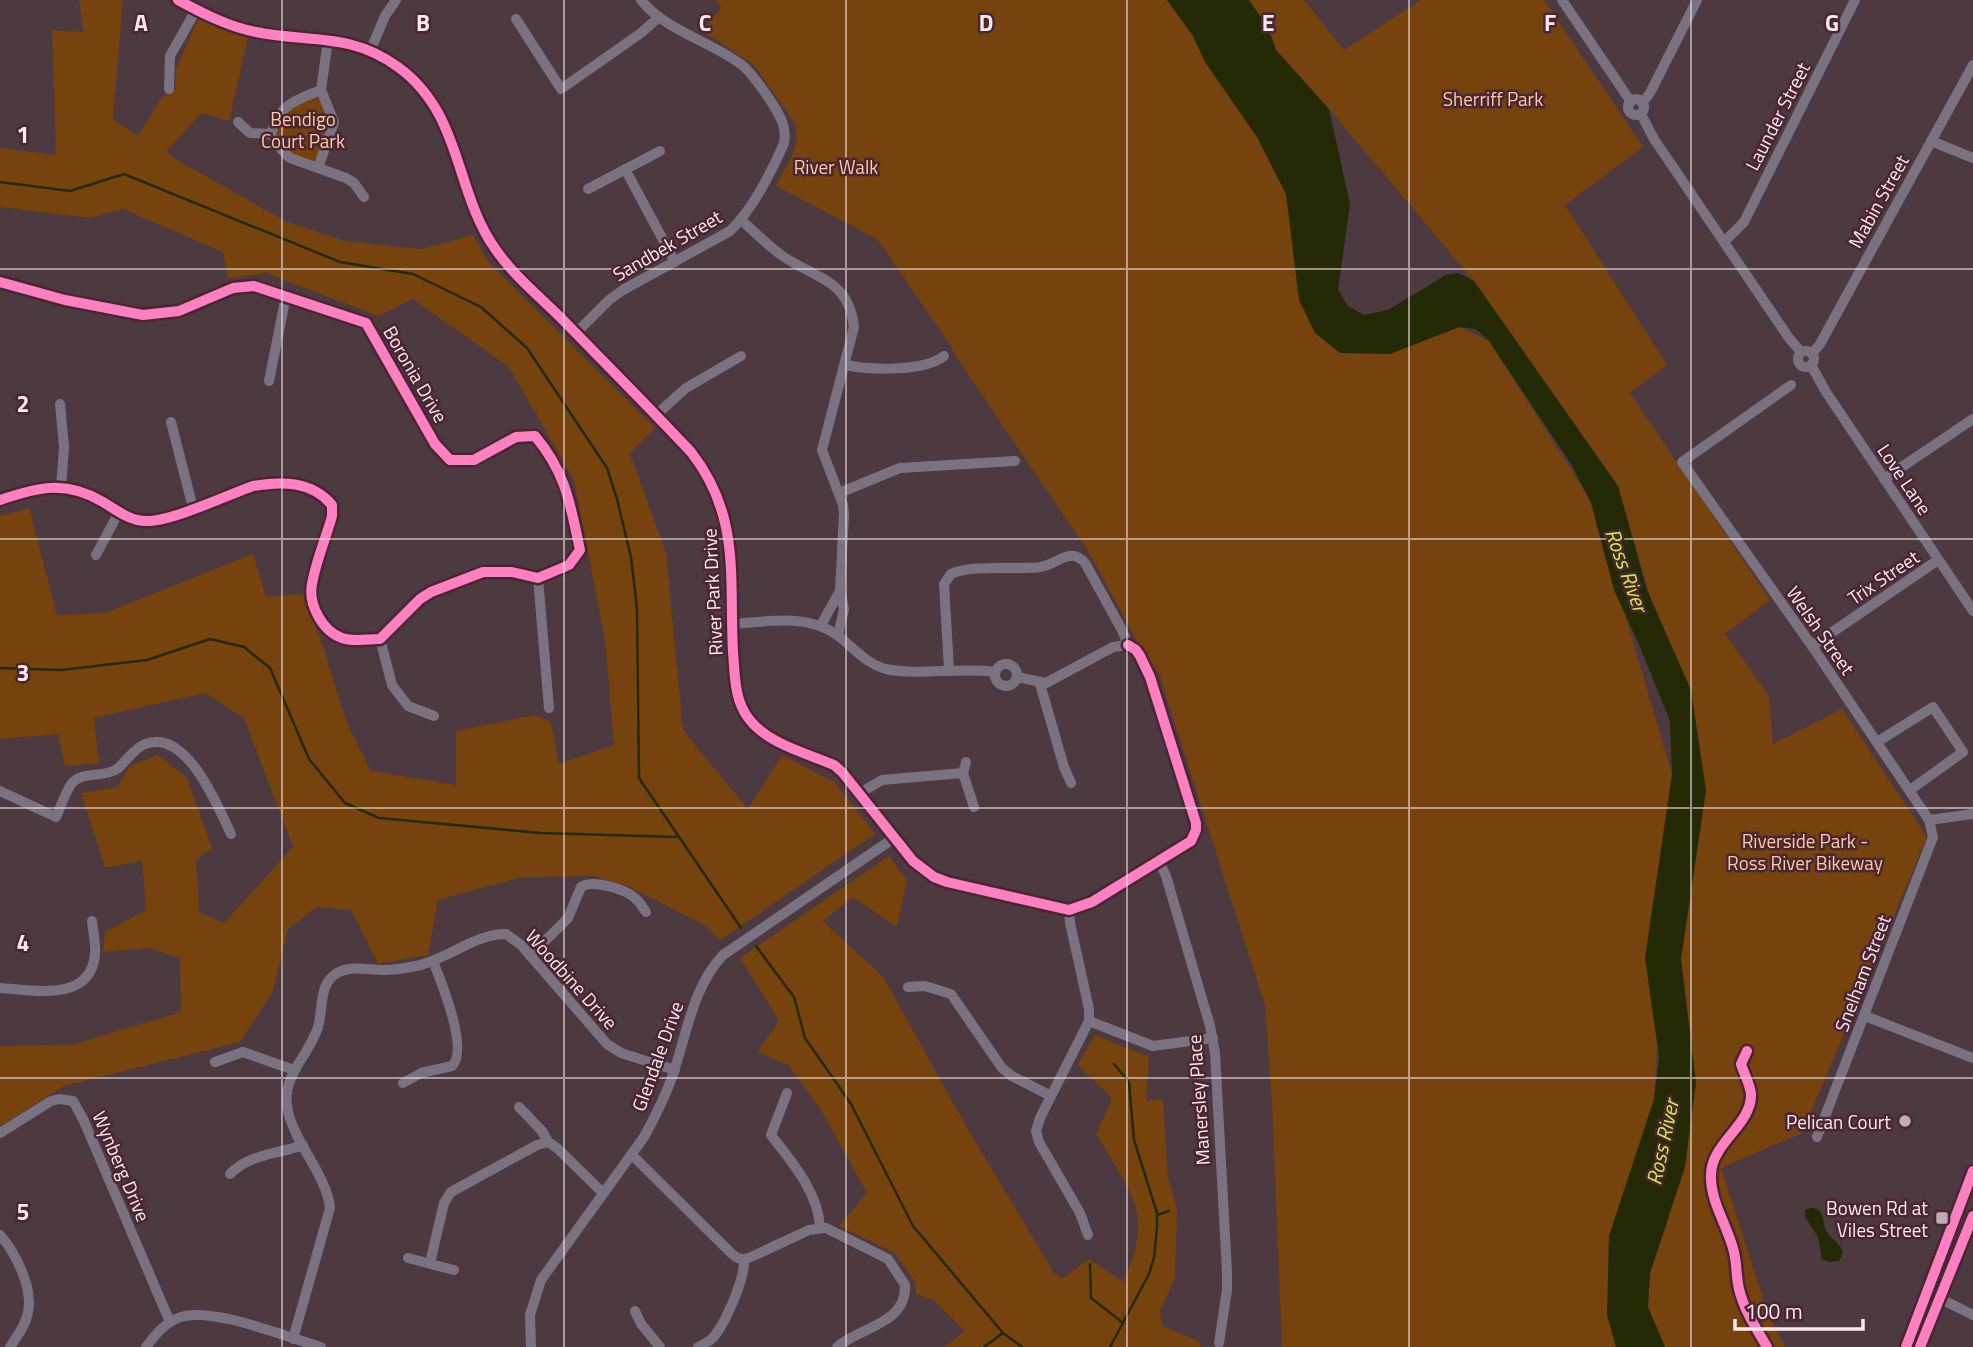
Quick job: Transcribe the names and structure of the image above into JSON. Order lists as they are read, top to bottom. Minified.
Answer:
{"streets":{"street":["Launder Street","Mabin Street","Sandbek Street","Boronia Drive","Love Lane","Trix Street","River Park Drive","Welsh Street","Snelham Street","Woodbine Drive","Glendale Drive","Manersley Place","Wynberg Drive"]},"crossings":[["Mabin Street","Love Lane"],["Sandbek Street","River Park Drive"],["Love Lane","Trix Street"],["Trix Street","Welsh Street"],["River Park Drive","Glendale Drive"],["Welsh Street","Snelham Street"],["Woodbine Drive","Glendale Drive"]],"water":["Ross River"],"parks":["Sherriff Park","Bendigo Court Park","River Walk","Riverside Park - Ross River Bikeway"],"places":{"other":["Pelican Court"],"transit":["Bowen Rd at Viles Street"]},"scale_bar":"100 m","grid":{"columns":["A","B","C","D","E","F","G"],"rows":["1","2","3","4","5"]}}
